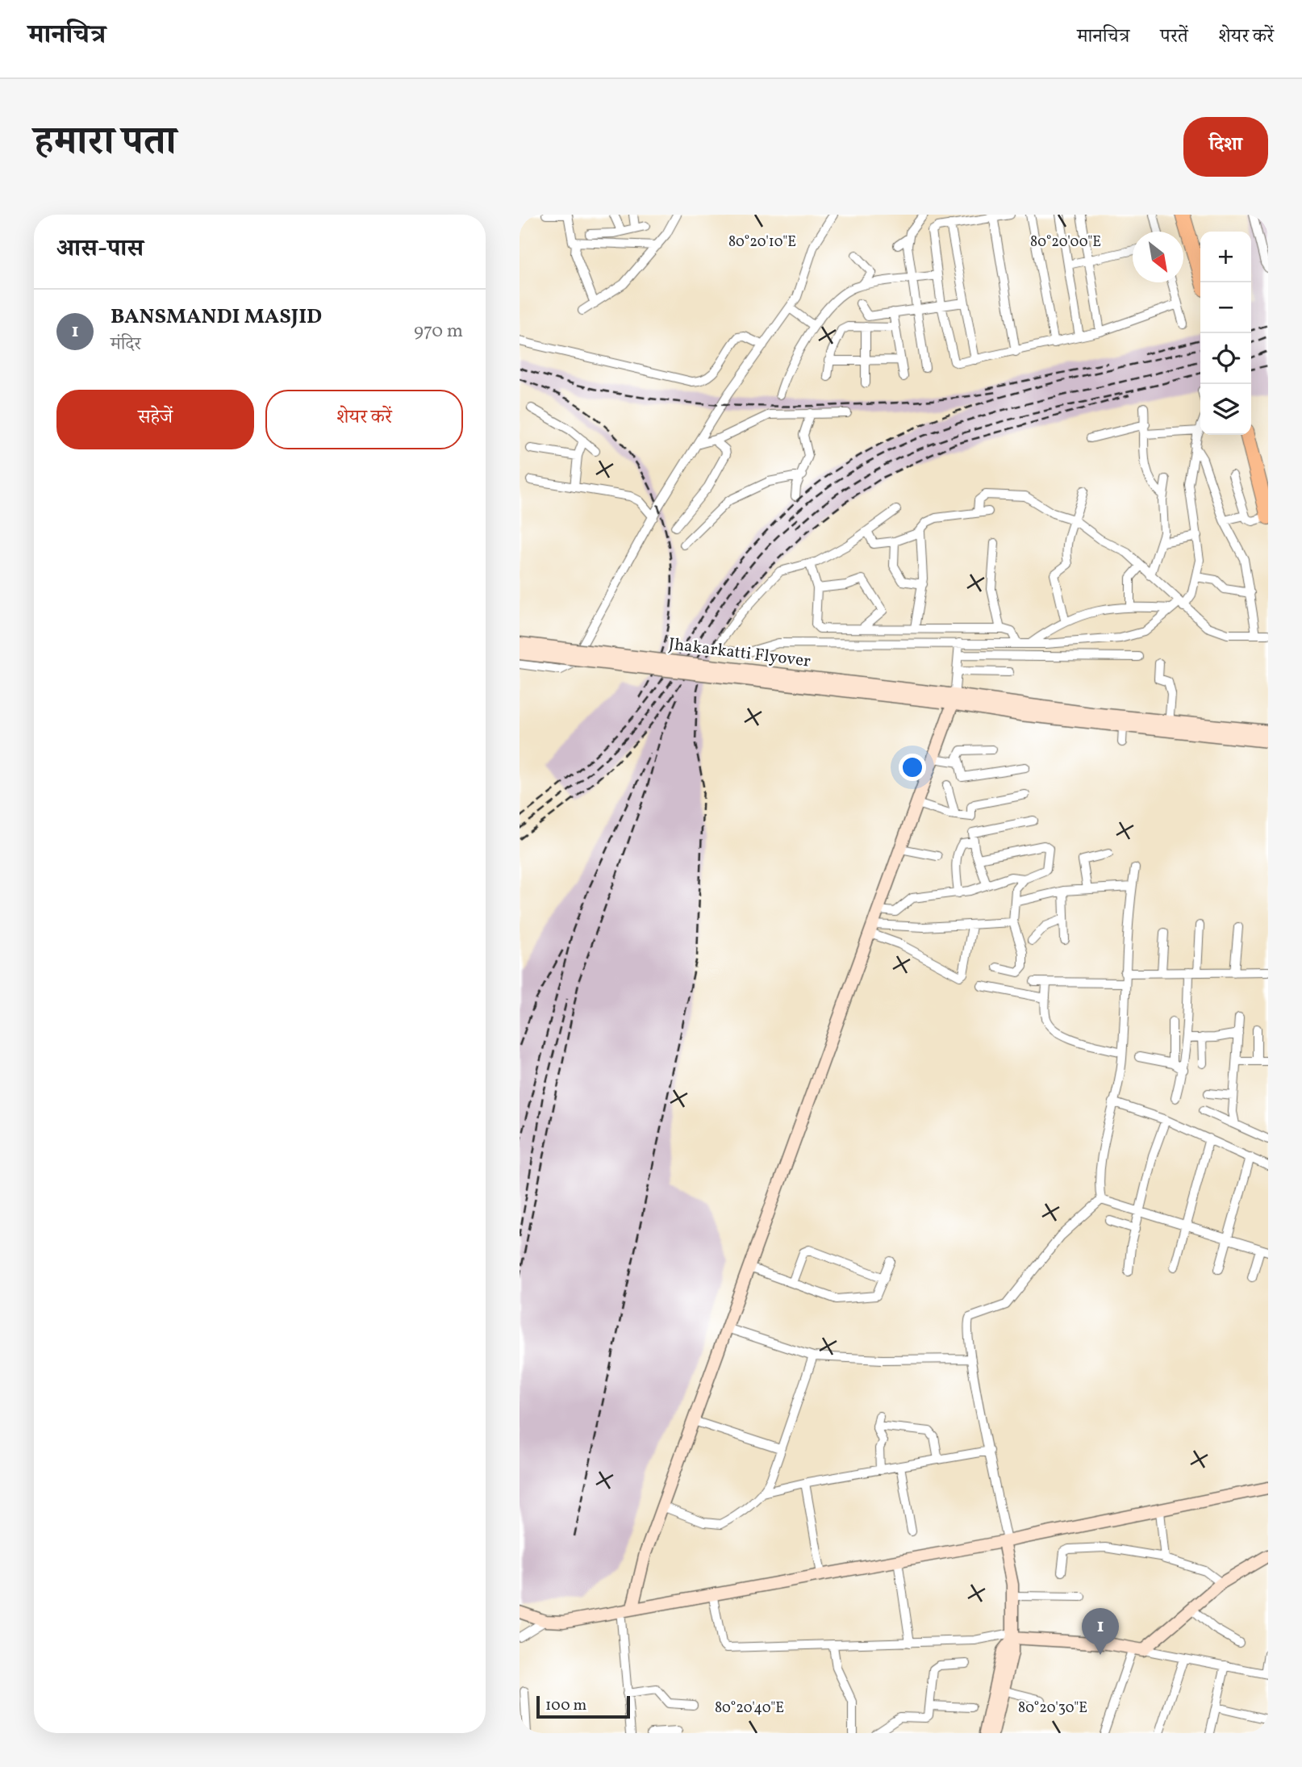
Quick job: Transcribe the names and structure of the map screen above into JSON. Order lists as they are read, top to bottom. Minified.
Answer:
{"streets":{"main road":["Jhakarkatti Flyover"]},"scale_bar":"100 m","north":"bottom right","page":{"header":"मानचित्र","nav":["मानचित्र","परतें","शेयर करें"],"title":"हमारा पता","buttons":["दिशा",["सहेजें","शेयर करें"]],"heading":"आस-पास","map_buttons":["+","−"],"list":[{"mark":"1","name":"BANSMANDI MASJID","note":"मंदिर","value":"970 m"}],"pins":"1","scale":"100 m"},"coordinates":["80°20'10\"E","80°20'00\"E","80°20'40\"E","80°20'30\"E"]}
